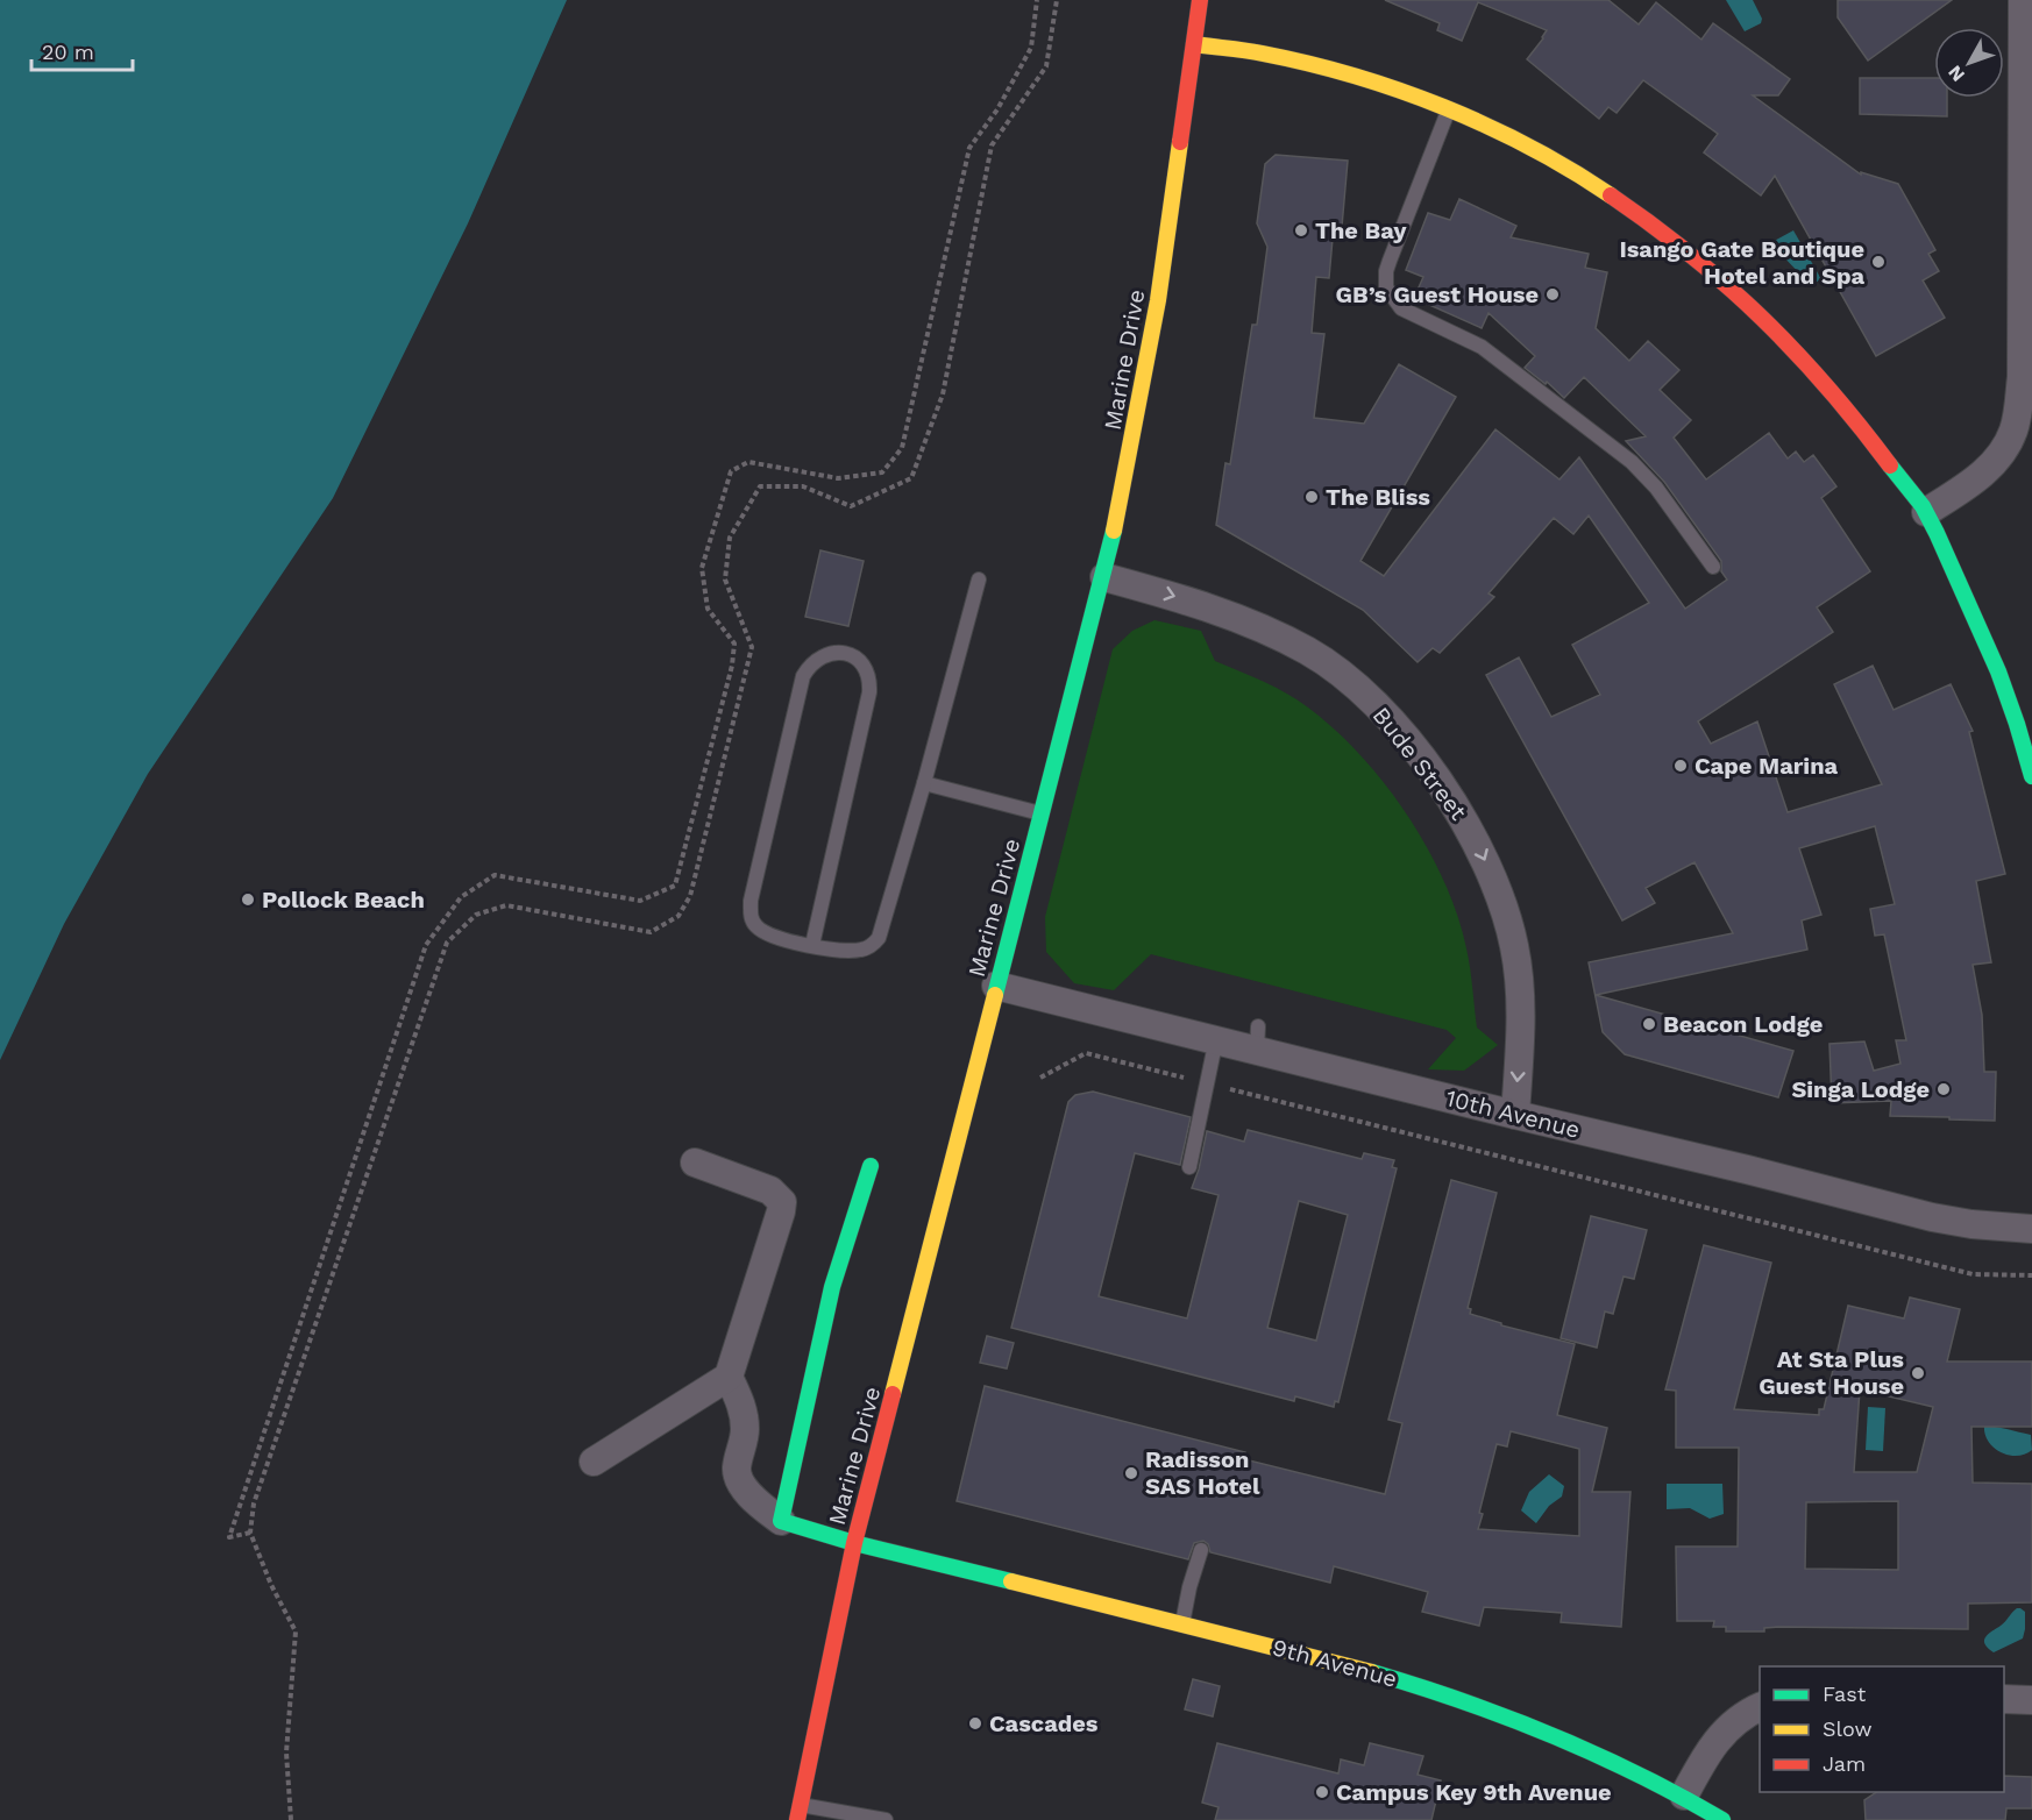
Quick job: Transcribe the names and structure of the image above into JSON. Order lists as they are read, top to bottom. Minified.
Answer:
{"streets":{"street":["Marine Drive","Bude Street","10th Avenue","9th Avenue"]},"crossings":[["Marine Drive","Bude Street"],["Marine Drive","10th Avenue"],["Marine Drive","9th Avenue"],["Bude Street","10th Avenue"]],"one_way":["Bude Street"],"places":["The Bay","Isango Gate Boutique Hotel and Spa","GB’s Guest House","The Bliss","Cape Marina","Pollock Beach","Beacon Lodge","Singa Lodge","At Sta Plus Guest House","Radisson SAS Hotel","Cascades","Campus Key 9th Avenue"],"legend":["Fast","Slow","Jam"],"scale_bar":"20 m","north":"bottom left"}
